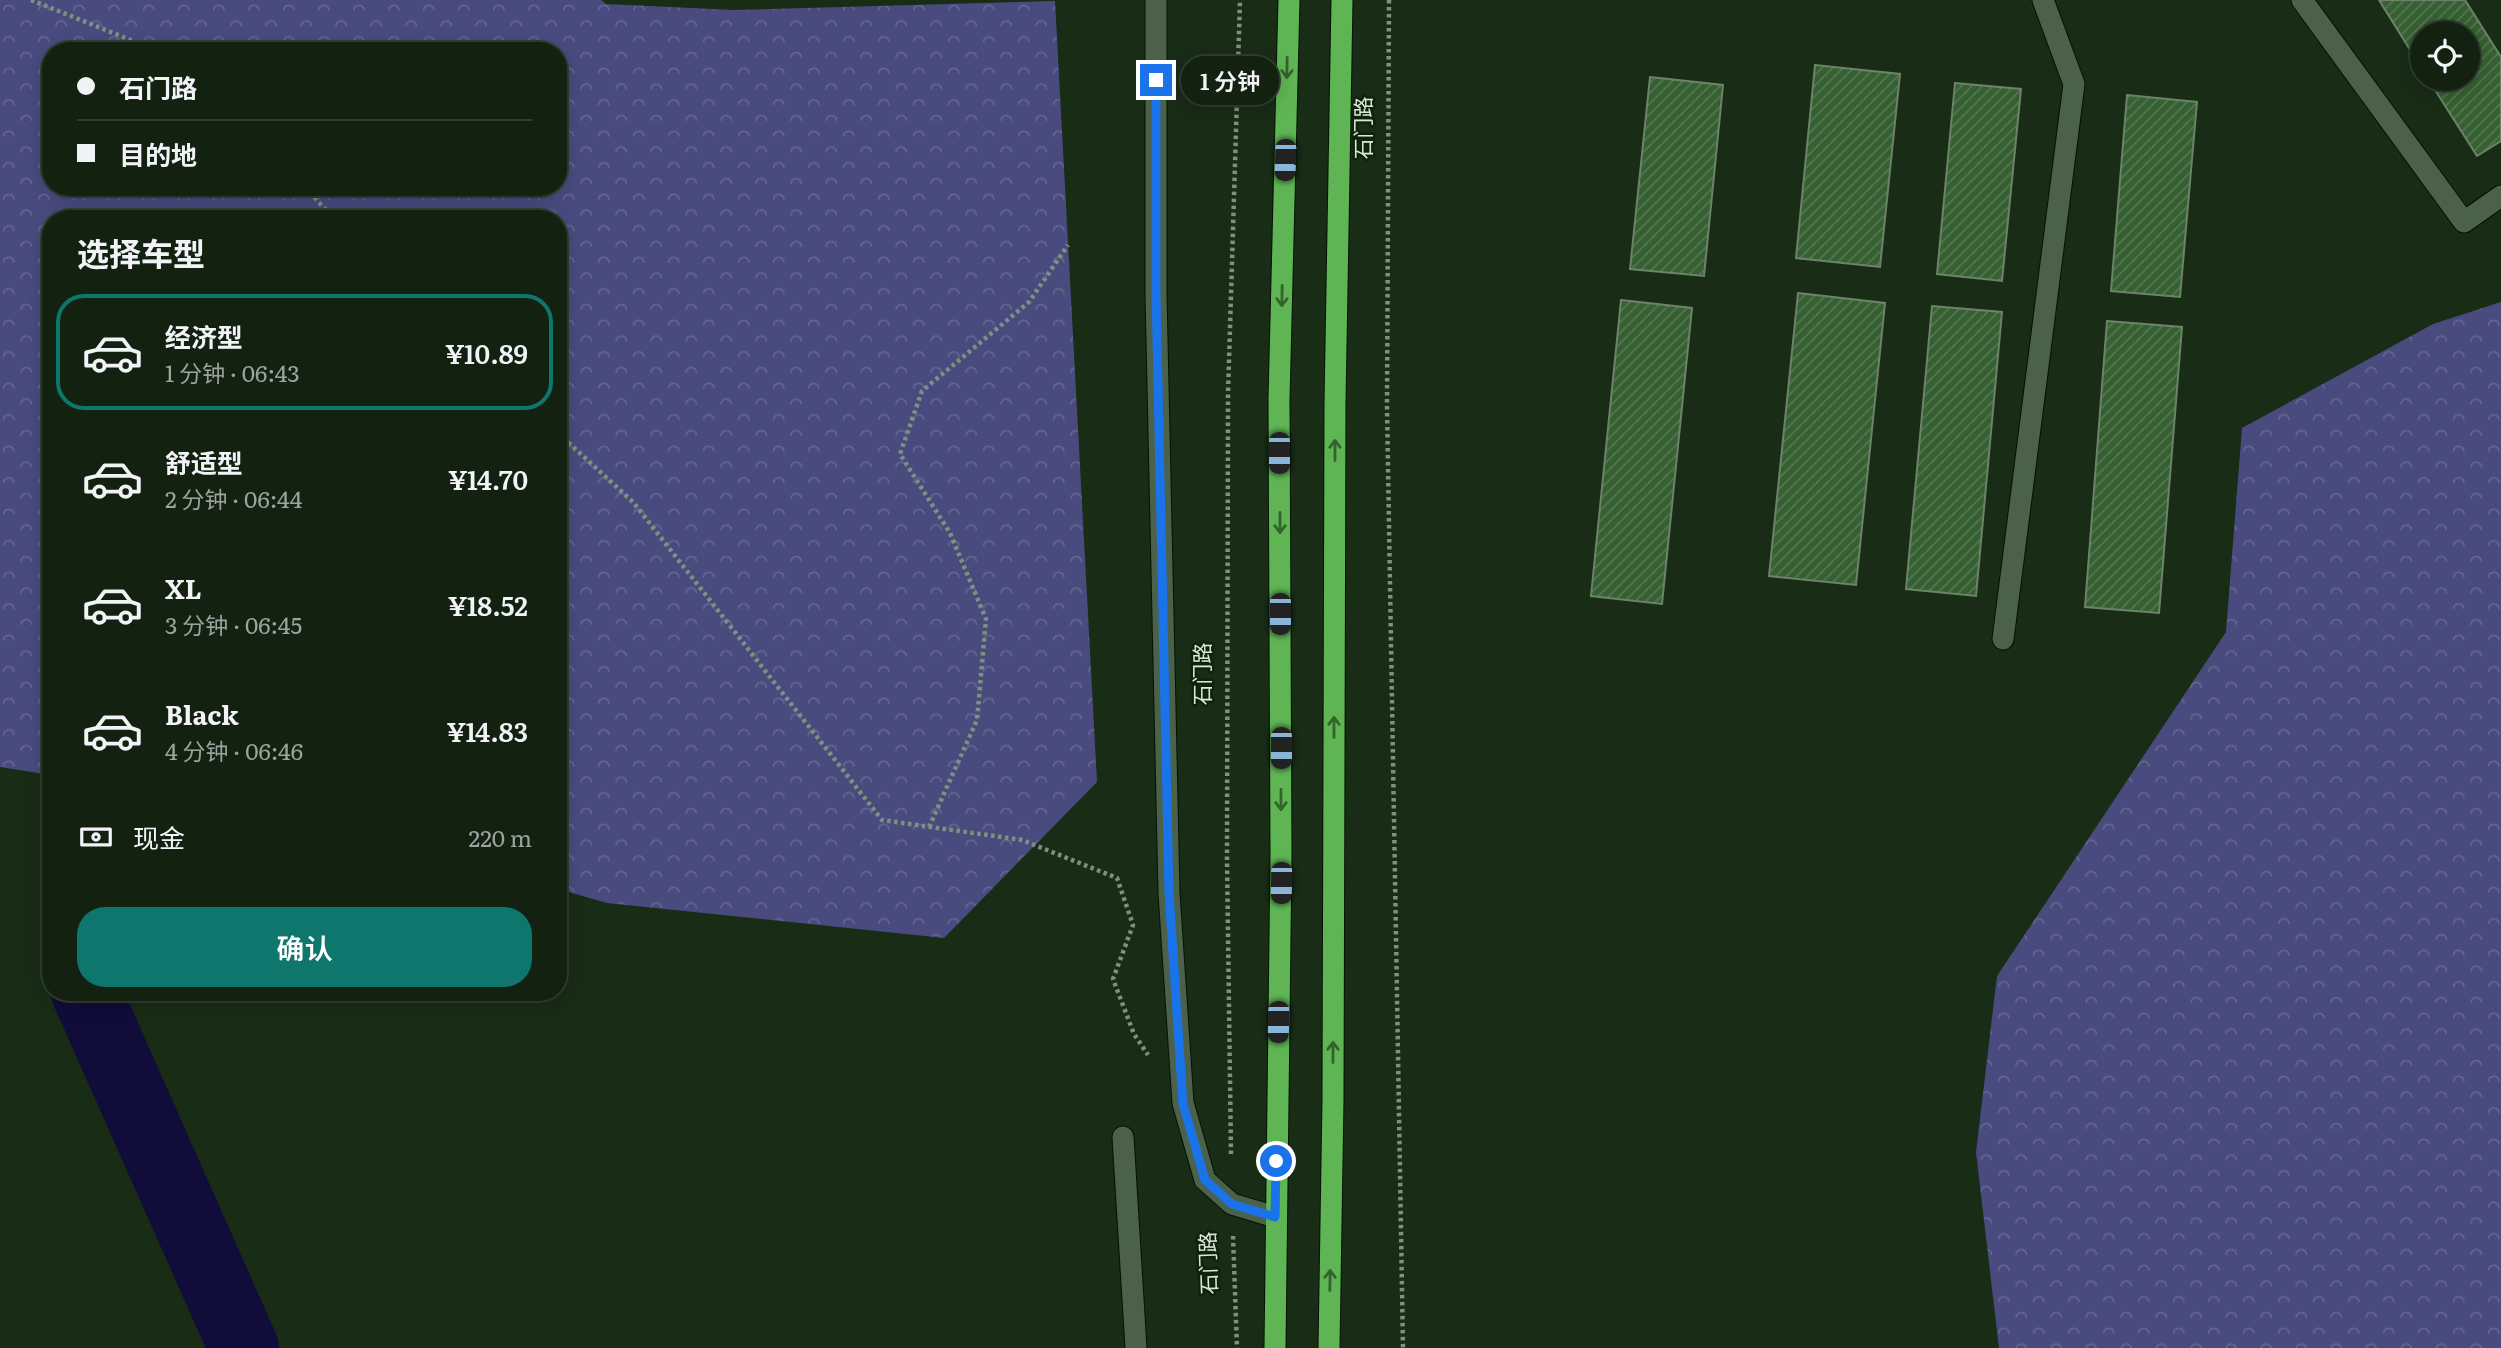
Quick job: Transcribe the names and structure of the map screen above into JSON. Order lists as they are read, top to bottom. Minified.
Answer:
{"streets":{"highway":["石门路"]},"page":{"banner":["石门路","目的地"],"bubble":"1 分钟","heading":"选择车型","list":[{"name":"经济型","note":"1 分钟 · 06:43","value":"¥10.89"},{"name":"舒适型","note":"2 分钟 · 06:44","value":"¥14.70"},{"name":"XL","note":"3 分钟 · 06:45","value":"¥18.52"},{"name":"Black","note":"4 分钟 · 06:46","value":"¥14.83"}],"pay":["现金","220 m"],"buttons":"确认"}}
